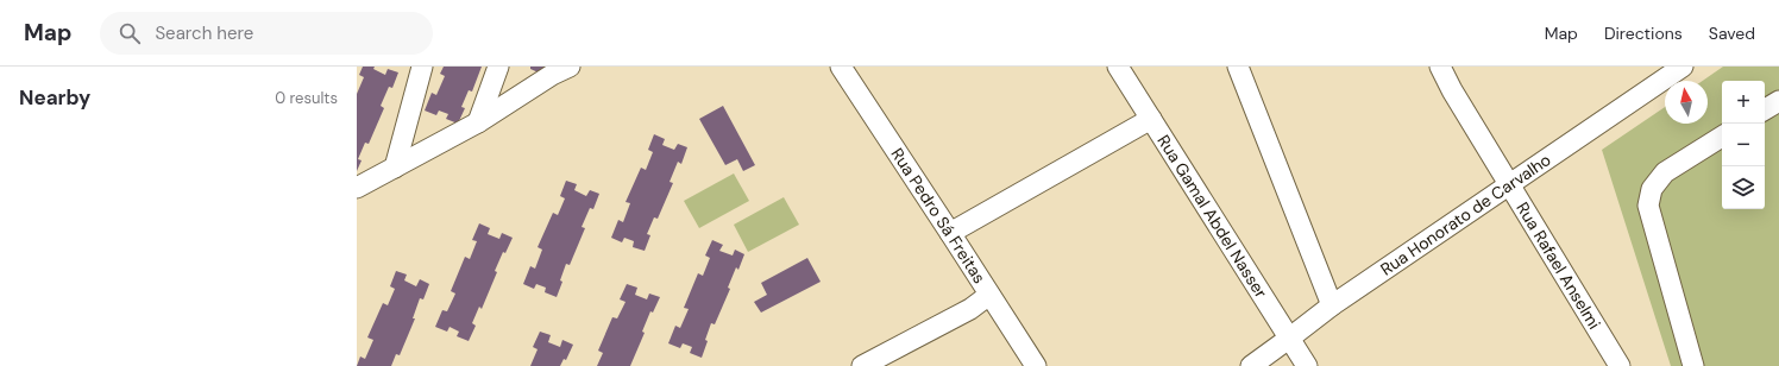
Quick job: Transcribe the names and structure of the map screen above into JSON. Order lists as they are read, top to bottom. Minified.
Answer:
{"streets":{"street":["Rua Honorato de Carvalho","Rua Pedro Sá Freitas","Rua Gamal Abdel Nasser","Rua Rafael Anselmi"]},"crossings":[["Rua Honorato de Carvalho","Rua Gamal Abdel Nasser"],["Rua Honorato de Carvalho","Rua Rafael Anselmi"]],"north":"top","page":{"header":"Map","search":"Search here","nav":["Map","Directions","Saved"],"heading":["Nearby","0 results"],"map_buttons":["+","−"]}}
